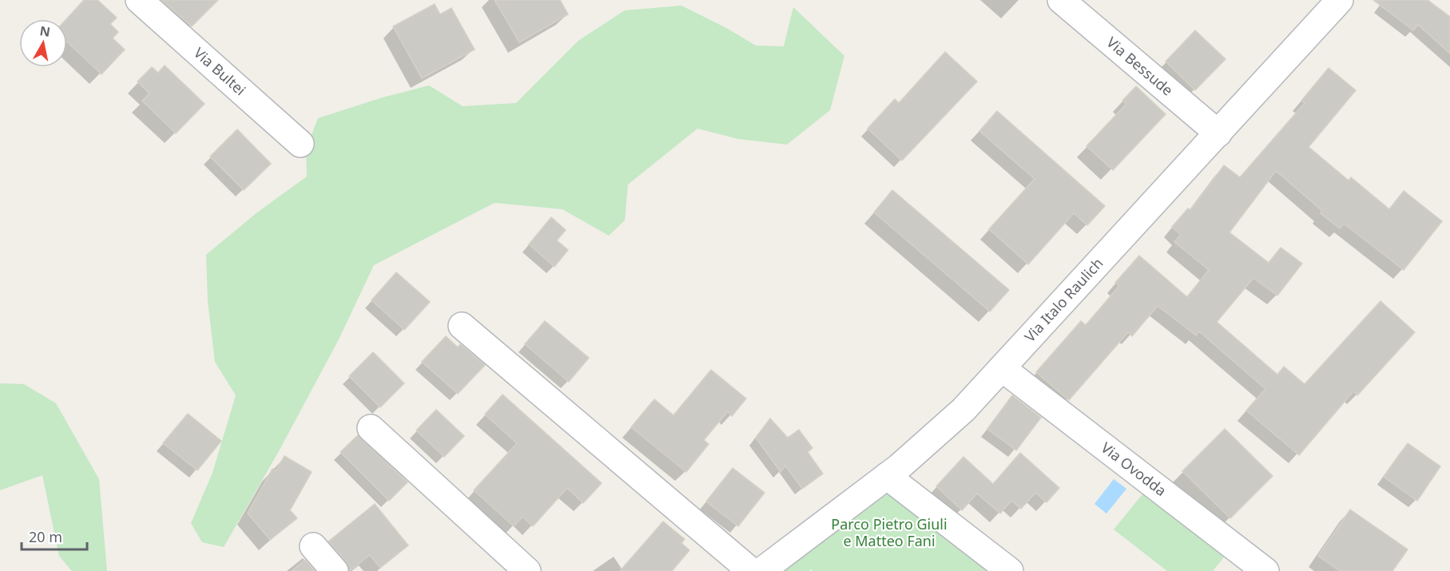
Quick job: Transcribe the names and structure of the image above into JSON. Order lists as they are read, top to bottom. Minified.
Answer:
{"streets":{"street":["Via Bessude","Via Bultei","Via Italo Raulich","Via Ovodda"]},"crossings":[["Via Bessude","Via Italo Raulich"],["Via Italo Raulich","Via Ovodda"]],"parks":["Parco Pietro Giuli e Matteo Fani"],"scale_bar":"20 m","north":"top"}
